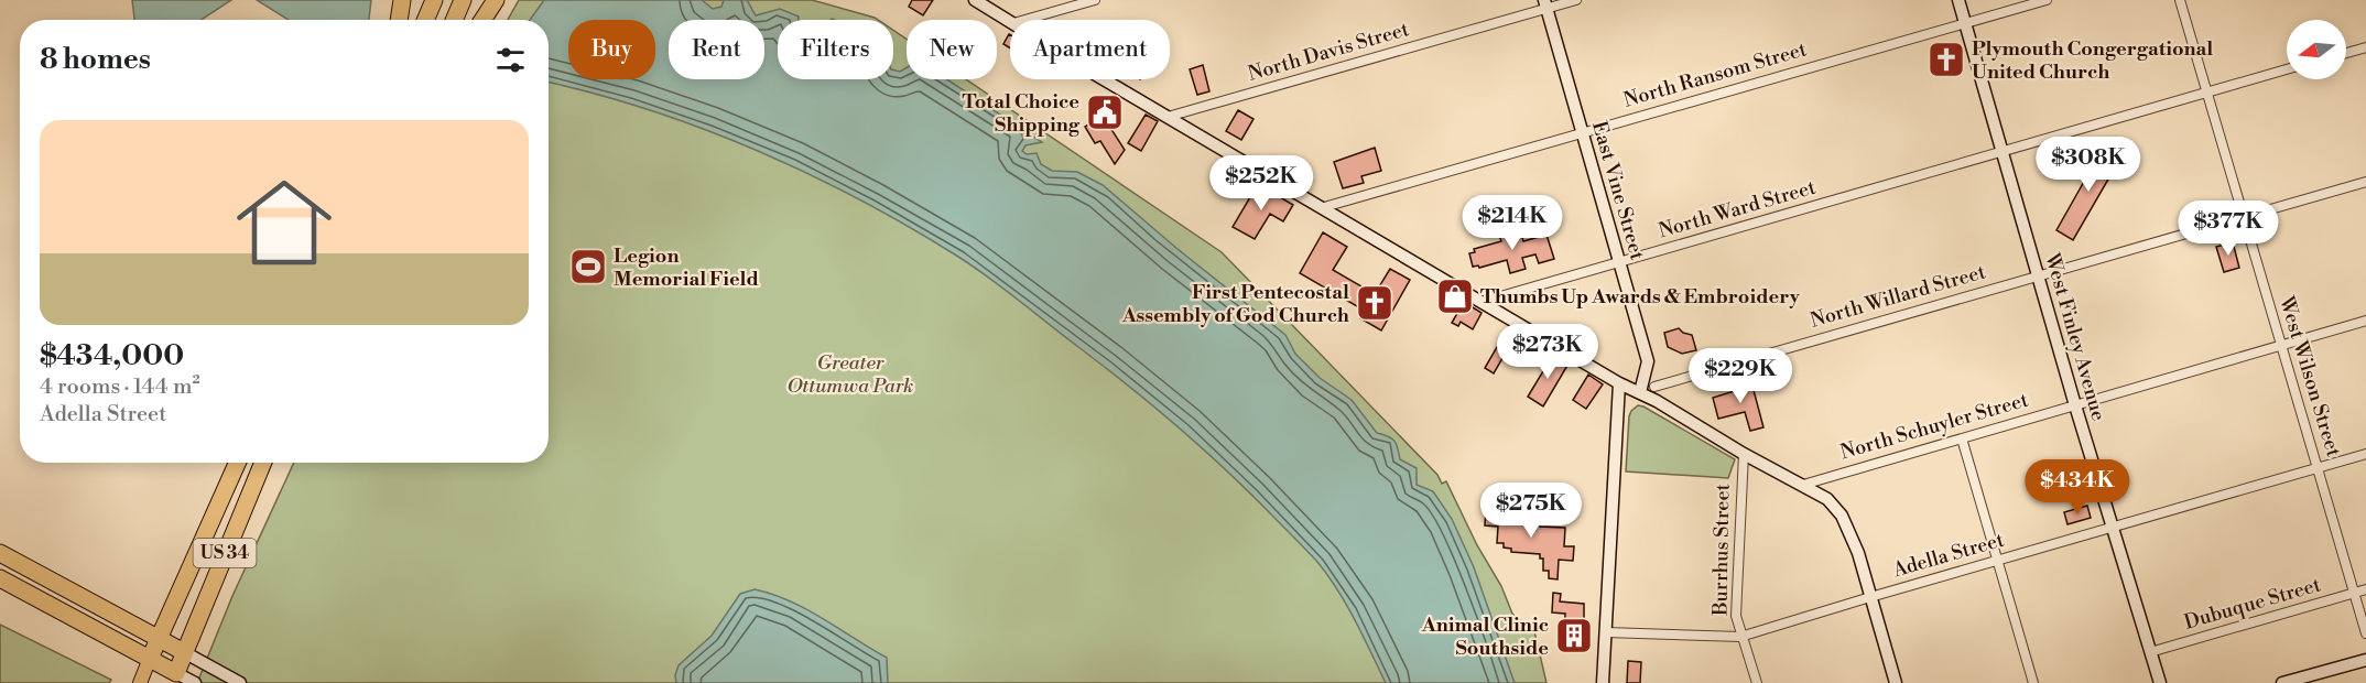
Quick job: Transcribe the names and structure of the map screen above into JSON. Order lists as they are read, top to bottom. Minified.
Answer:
{"streets":{"highway":["US 34"],"main road":["East Vine Street","West Finley Avenue"],"street":["North Davis Street","North Ransom Street","North Ward Street","North Willard Street","West Wilson Street","North Schuyler Street","Burrhus Street","Adella Street","Dubuque Street"]},"crossings":[["North Davis Street","East Vine Street"],["North Ransom Street","East Vine Street"],["North Ransom Street","West Finley Avenue"],["East Vine Street","North Ward Street"],["North Ward Street","West Finley Avenue"],["North Ward Street","West Wilson Street"],["North Willard Street","West Finley Avenue"],["North Willard Street","West Wilson Street"],["West Finley Avenue","North Schuyler Street"],["West Finley Avenue","Adella Street"],["West Finley Avenue","Dubuque Street"],["West Wilson Street","North Schuyler Street"],["West Wilson Street","Adella Street"],["West Wilson Street","Dubuque Street"],["Burrhus Street","Adella Street"]],"parks":["Greater Ottumwa Park"],"places":{"church":["Plymouth Congergational United Church","First Pentecostal Assembly of God Church"],"public building":["Total Choice Shipping"],"sports":["Legion Memorial Field"],"shop":["Thumbs Up Awards & Embroidery"],"building":["Animal Clinic Southside"]},"north":"left","page":{"chip":["Buy","Rent","Filters","New","Apartment"],"heading":"8 homes","list":[{"name":"$434,000","note":"4 rooms · 144 m² · Adella Street"}],"price":["$308K","$252K","$214K","$377K","$273K","$229K","$434K","$275K"]}}
